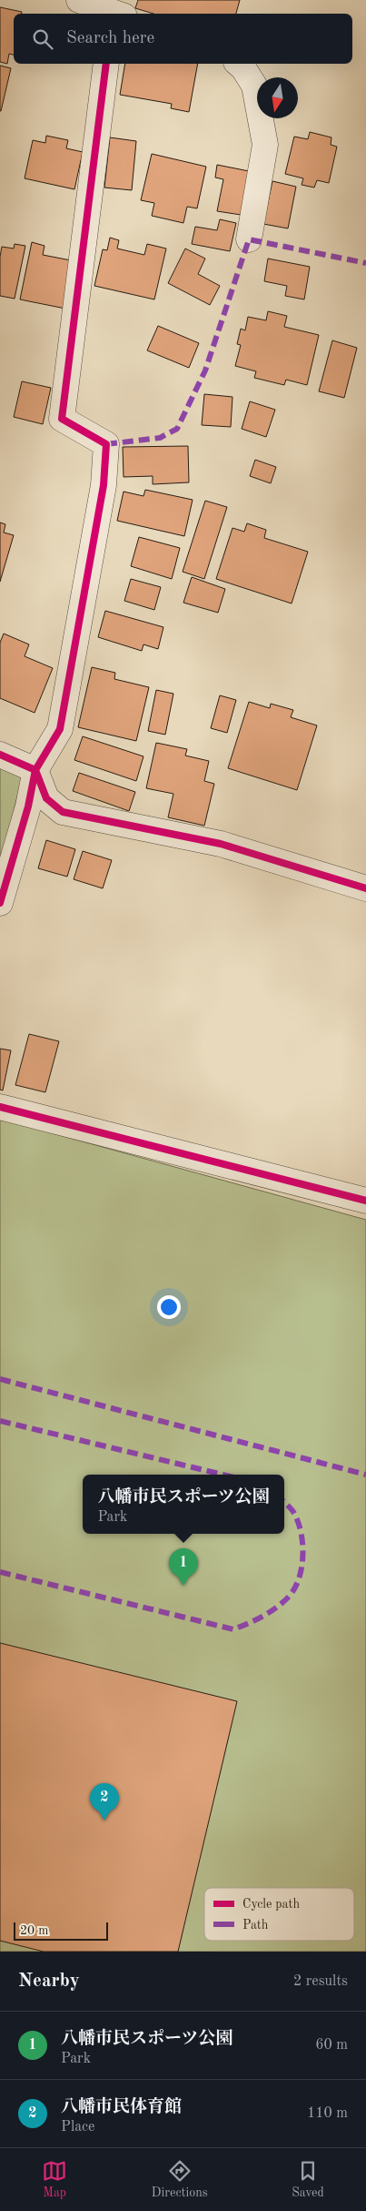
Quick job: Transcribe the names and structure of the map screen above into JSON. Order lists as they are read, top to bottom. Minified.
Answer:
{"legend":["Cycle path","Path"],"scale_bar":"20 m","north":"bottom","page":{"search":"Search here","popup":["八幡市民スポーツ公園","Park"],"pins":["1","2"],"scale":"20 m","heading":["Nearby","2 results"],"list":[{"mark":"1","name":"八幡市民スポーツ公園","note":"Park","value":"60 m"},{"mark":"2","name":"八幡市民体育館","note":"Place","value":"110 m"}],"nav":["Map","Directions","Saved"]}}
